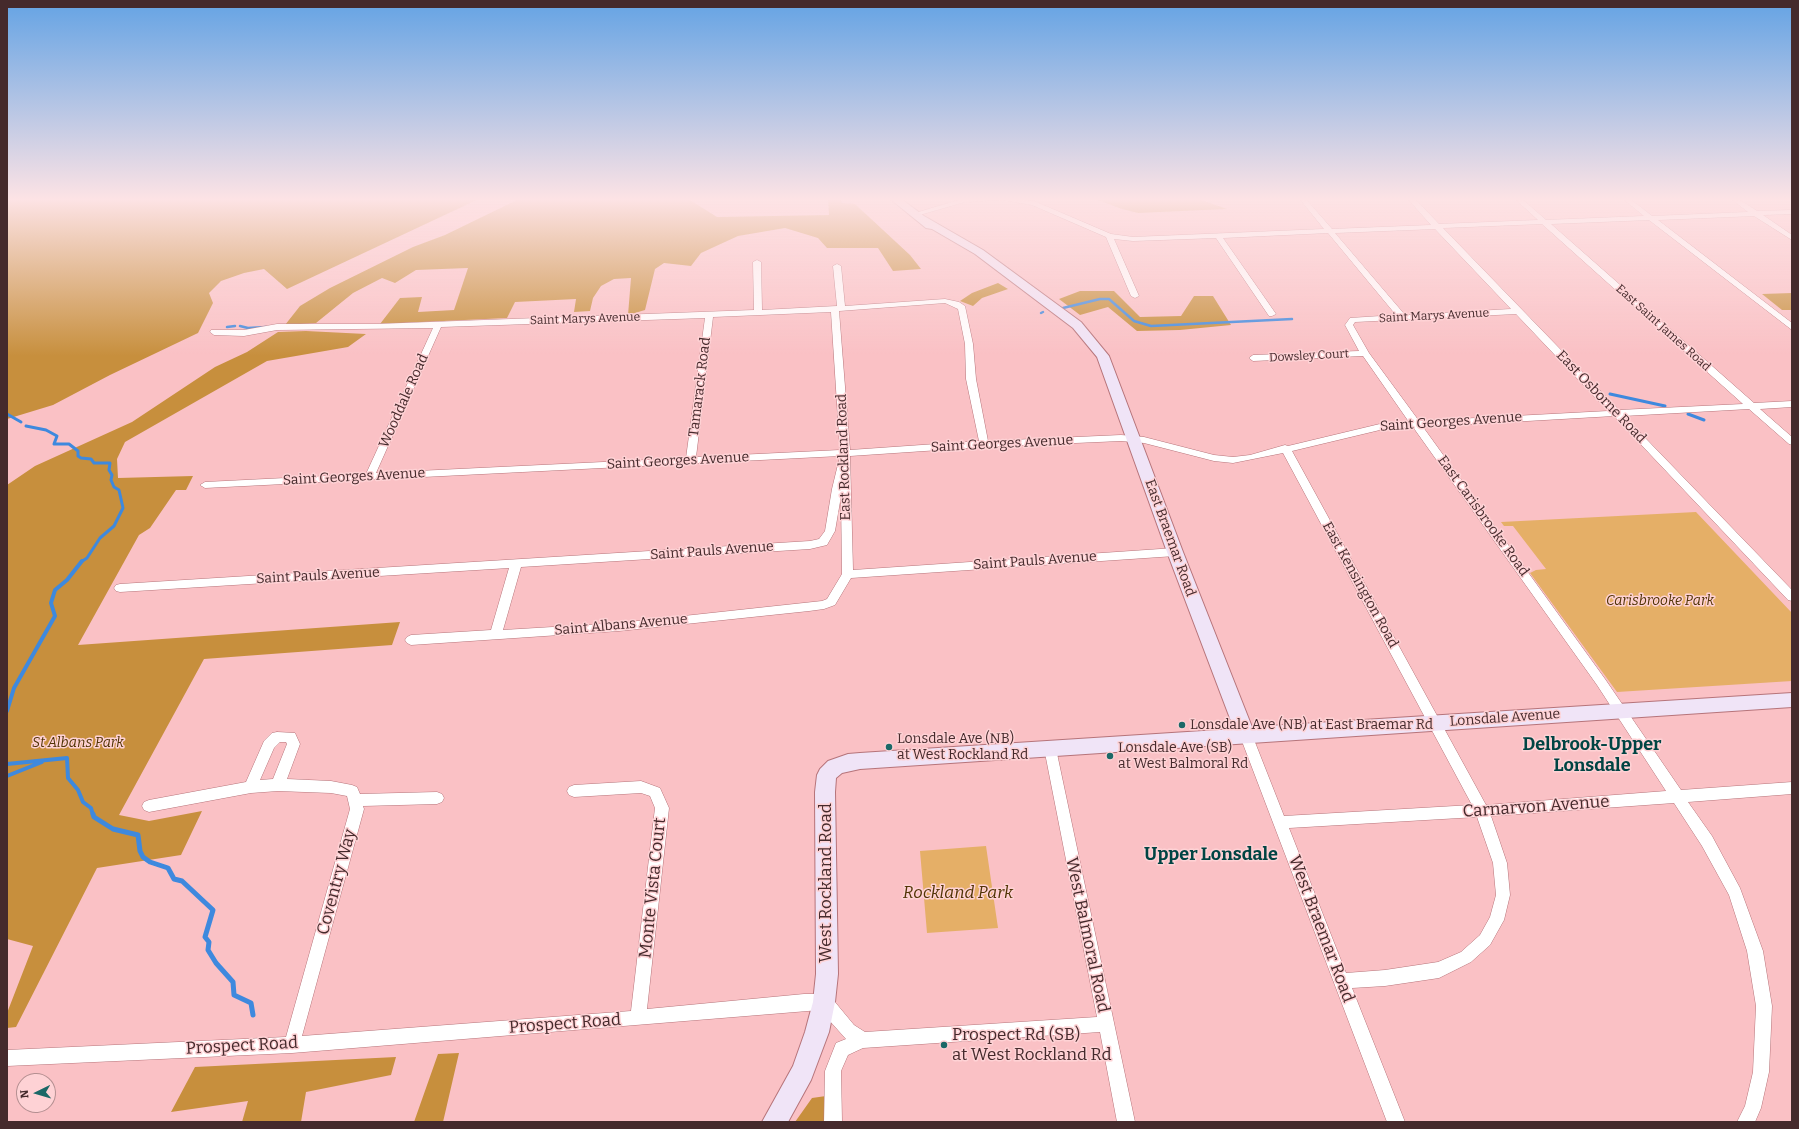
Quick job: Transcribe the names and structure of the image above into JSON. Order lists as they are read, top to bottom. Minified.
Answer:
{"streets":{"street":["Saint Marys Avenue","East Saint James Road","Dowsley Court","Tamarack Road","East Osborne Road","Wooddale Road","Saint Georges Avenue","East Rockland Road","East Carisbrooke Road","East Braemar Road","Saint Pauls Avenue","East Kensington Road","Saint Albans Avenue","Lonsdale Avenue","Carnarvon Avenue","Coventry Way","West Rockland Road","Monte Vista Court","West Braemar Road","West Balmoral Road","Prospect Road"]},"crossings":[["Saint Marys Avenue","Tamarack Road"],["Saint Marys Avenue","East Osborne Road"],["Saint Marys Avenue","Wooddale Road"],["Saint Marys Avenue","Saint Georges Avenue"],["Saint Marys Avenue","East Rockland Road"],["Saint Marys Avenue","East Carisbrooke Road"],["East Saint James Road","Saint Georges Avenue"],["Dowsley Court","East Carisbrooke Road"],["Tamarack Road","Saint Georges Avenue"],["East Osborne Road","Saint Georges Avenue"],["Wooddale Road","Saint Georges Avenue"],["Saint Georges Avenue","East Rockland Road"],["Saint Georges Avenue","East Carisbrooke Road"],["Saint Georges Avenue","East Braemar Road"],["Saint Georges Avenue","Saint Pauls Avenue"],["Saint Georges Avenue","East Kensington Road"],["East Rockland Road","Saint Pauls Avenue"],["East Rockland Road","Saint Albans Avenue"],["East Carisbrooke Road","Lonsdale Avenue"],["East Carisbrooke Road","Carnarvon Avenue"],["East Braemar Road","Saint Pauls Avenue"],["East Braemar Road","Lonsdale Avenue"],["East Braemar Road","West Braemar Road"],["Saint Pauls Avenue","Saint Albans Avenue"],["East Kensington Road","Lonsdale Avenue"],["East Kensington Road","Carnarvon Avenue"],["East Kensington Road","West Braemar Road"],["Lonsdale Avenue","West Rockland Road"],["Lonsdale Avenue","West Braemar Road"],["Lonsdale Avenue","West Balmoral Road"],["Carnarvon Avenue","West Braemar Road"],["Coventry Way","Prospect Road"],["West Rockland Road","Prospect Road"],["Monte Vista Court","Prospect Road"]],"districts":["Delbrook-Upper Lonsdale","Upper Lonsdale"],"parks":["Carisbrooke Park","St Albans Park","Rockland Park"],"places":["Lonsdale Ave (NB) at East Braemar Rd","Lonsdale Ave (NB) at West Rockland Rd","Lonsdale Ave (SB) at West Balmoral Rd","Prospect Rd (SB) at West Rockland Rd"],"north":"left"}
